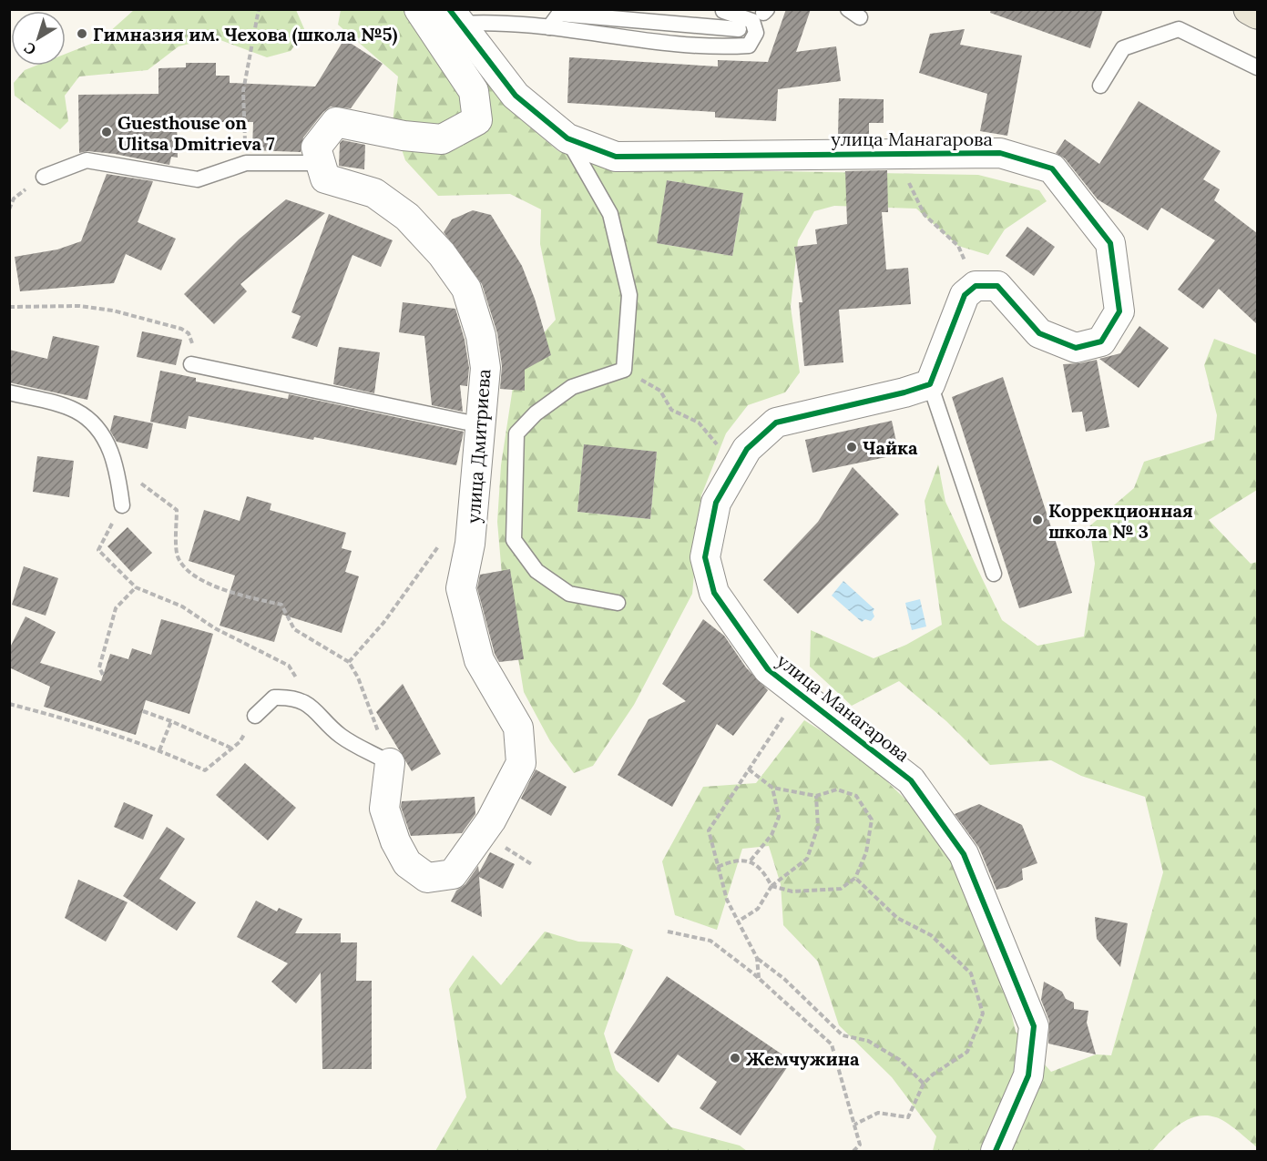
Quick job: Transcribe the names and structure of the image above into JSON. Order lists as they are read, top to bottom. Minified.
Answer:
{"streets":{"street":["улица Манагарова","улица Дмитриева"]},"places":["Гимназия им. Чехова (школа №5)","Guesthouse on Ulitsa Dmitrieva 7","Чайка","Коррекционная школа № 3","Жемчужина"],"north":"bottom left"}
